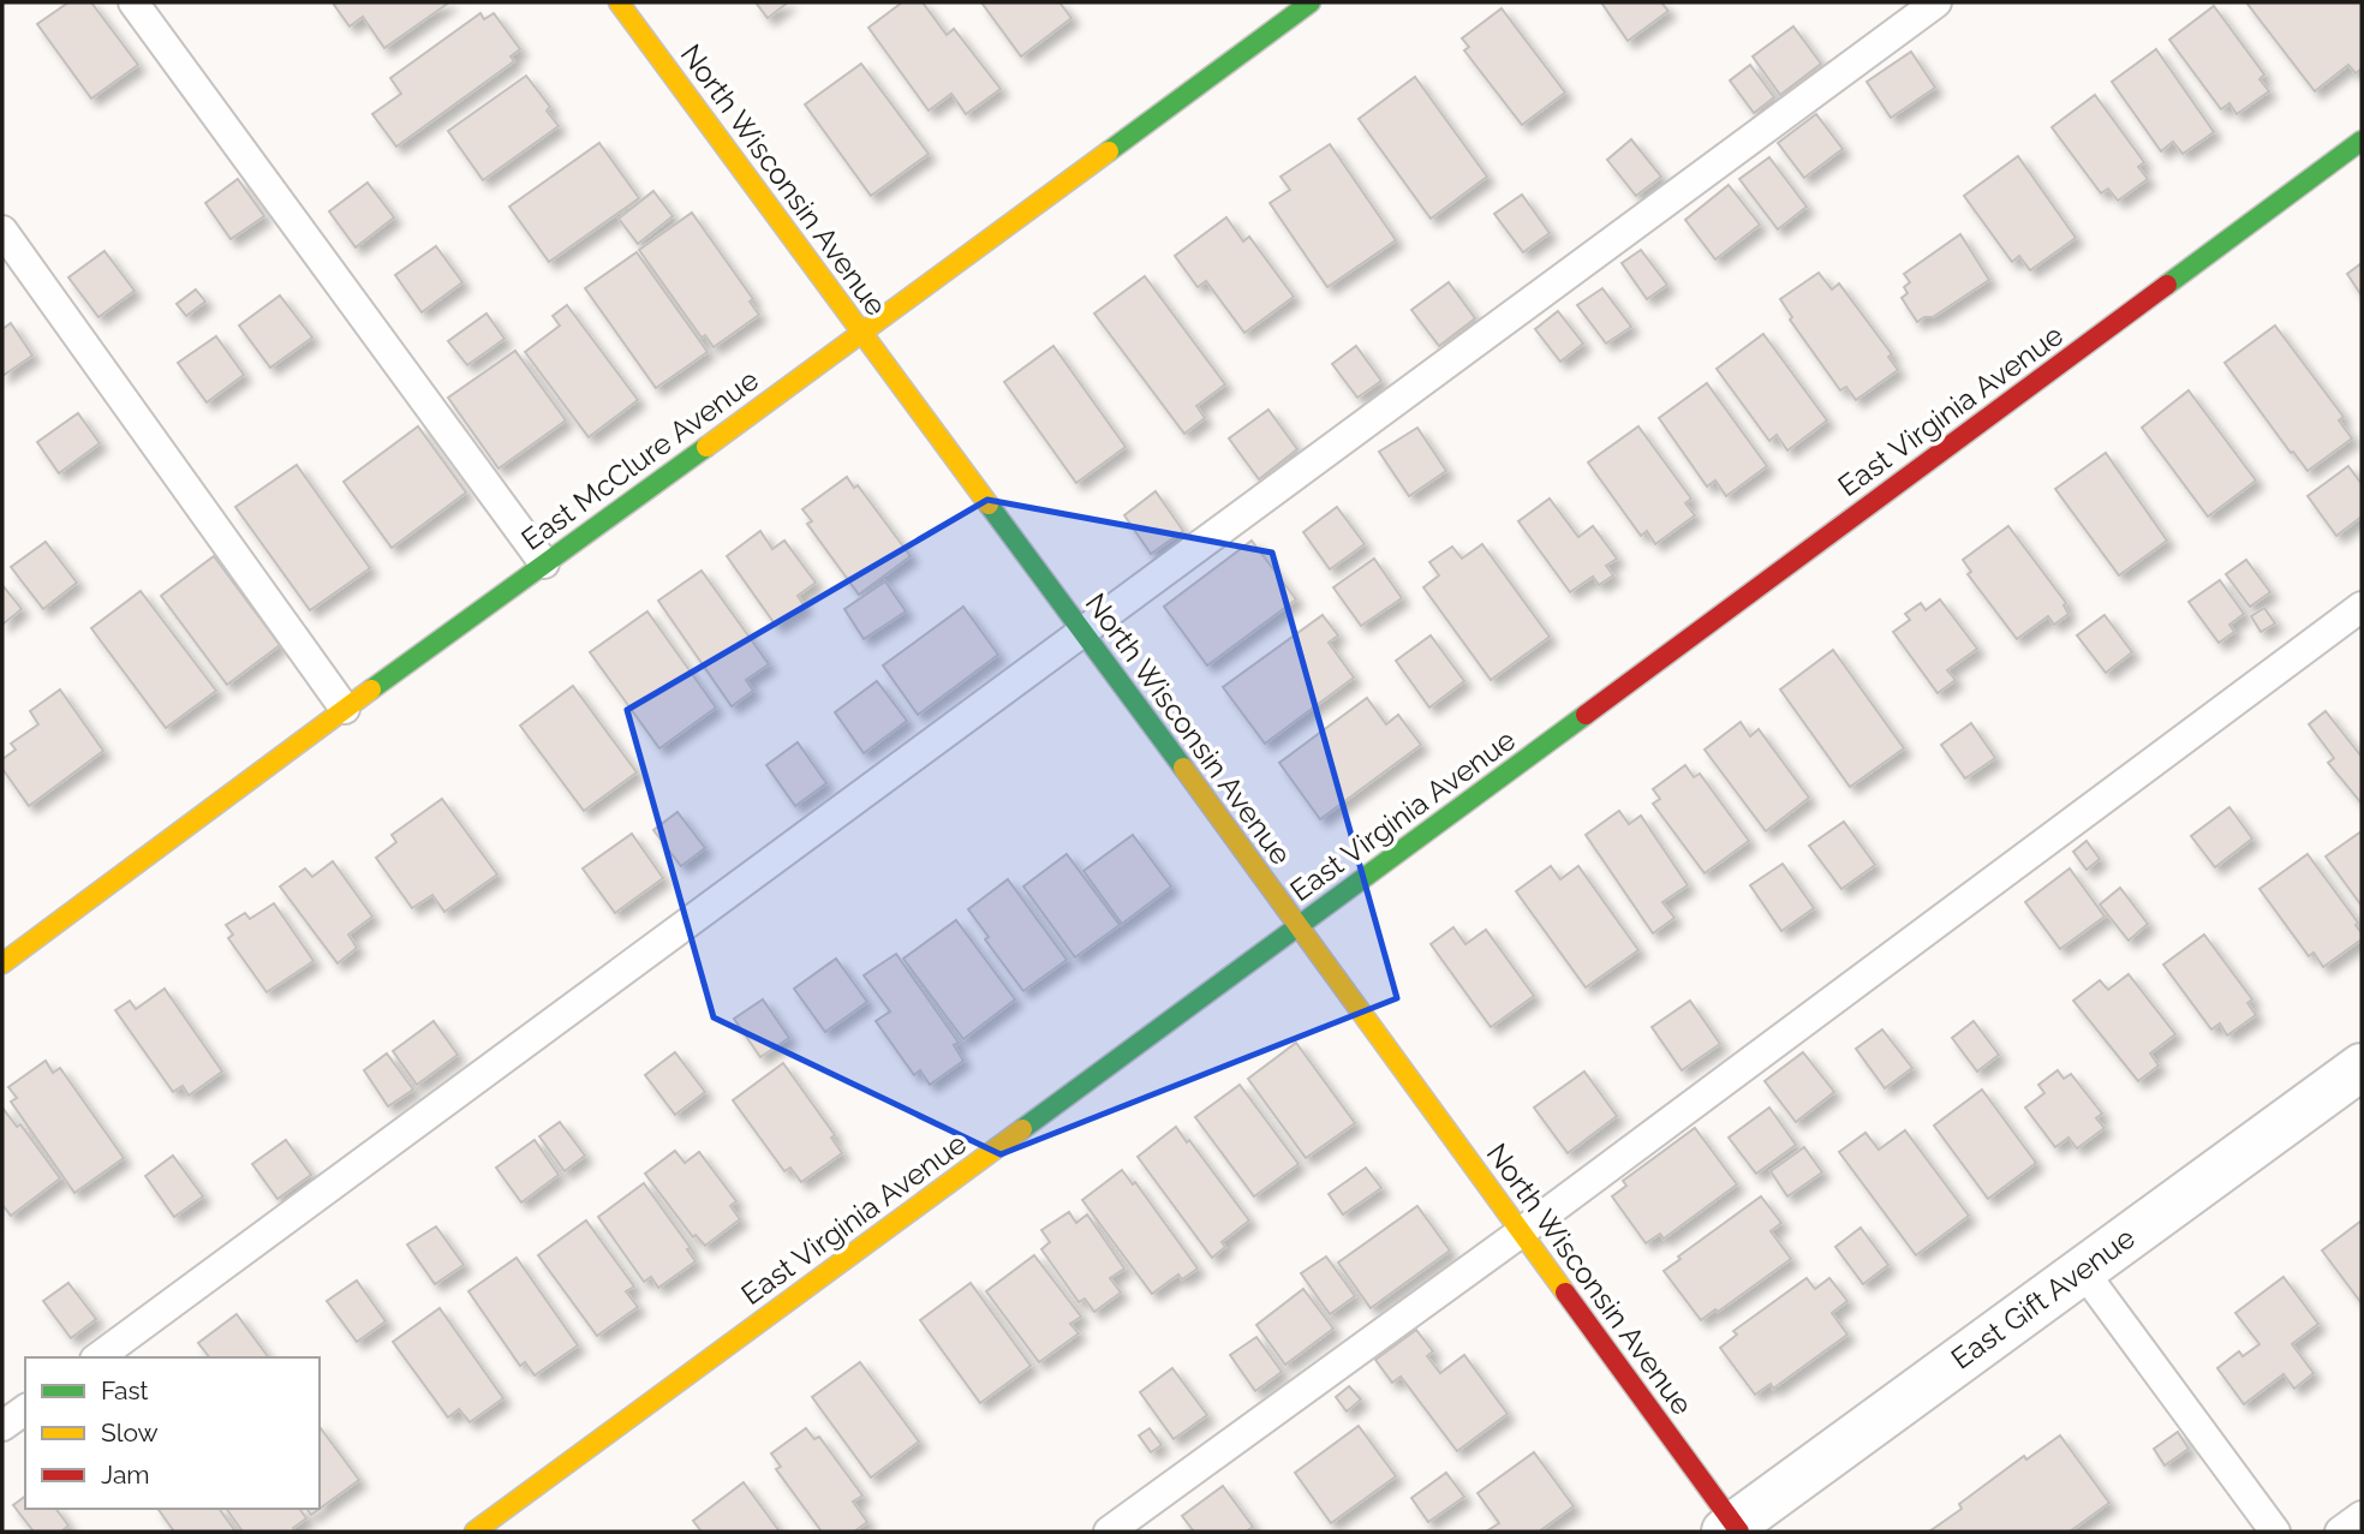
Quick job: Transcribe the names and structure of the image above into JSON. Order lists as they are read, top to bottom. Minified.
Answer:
{"streets":{"street":["North Wisconsin Avenue","East Virginia Avenue","East McClure Avenue","East Gift Avenue"]},"crossings":[["North Wisconsin Avenue","East Virginia Avenue"],["North Wisconsin Avenue","East McClure Avenue"],["North Wisconsin Avenue","East Gift Avenue"]],"legend":["Fast","Slow","Jam"]}
